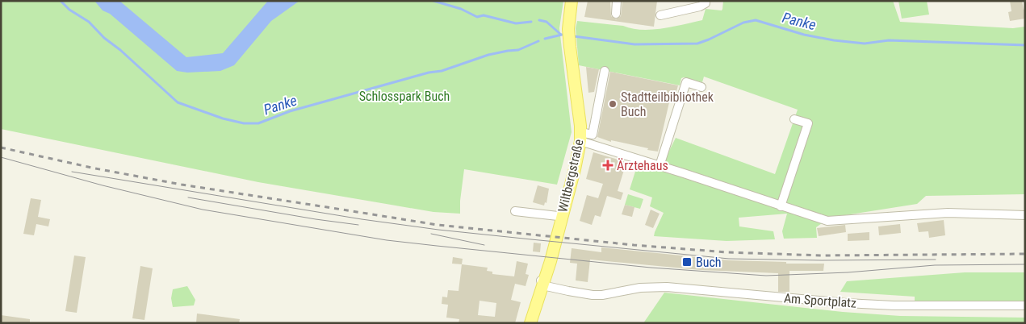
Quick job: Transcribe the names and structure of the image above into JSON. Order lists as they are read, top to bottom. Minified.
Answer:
{"streets":{"main road":["Wiltbergstraße"],"street":["Am Sportplatz"]},"crossings":[["Wiltbergstraße","Am Sportplatz"]],"water":["Panke"],"parks":["Schlosspark Buch"],"places":{"other":["Stadtteilbibliothek Buch"],"health":["Ärztehaus"],"transit":["Buch"]}}
